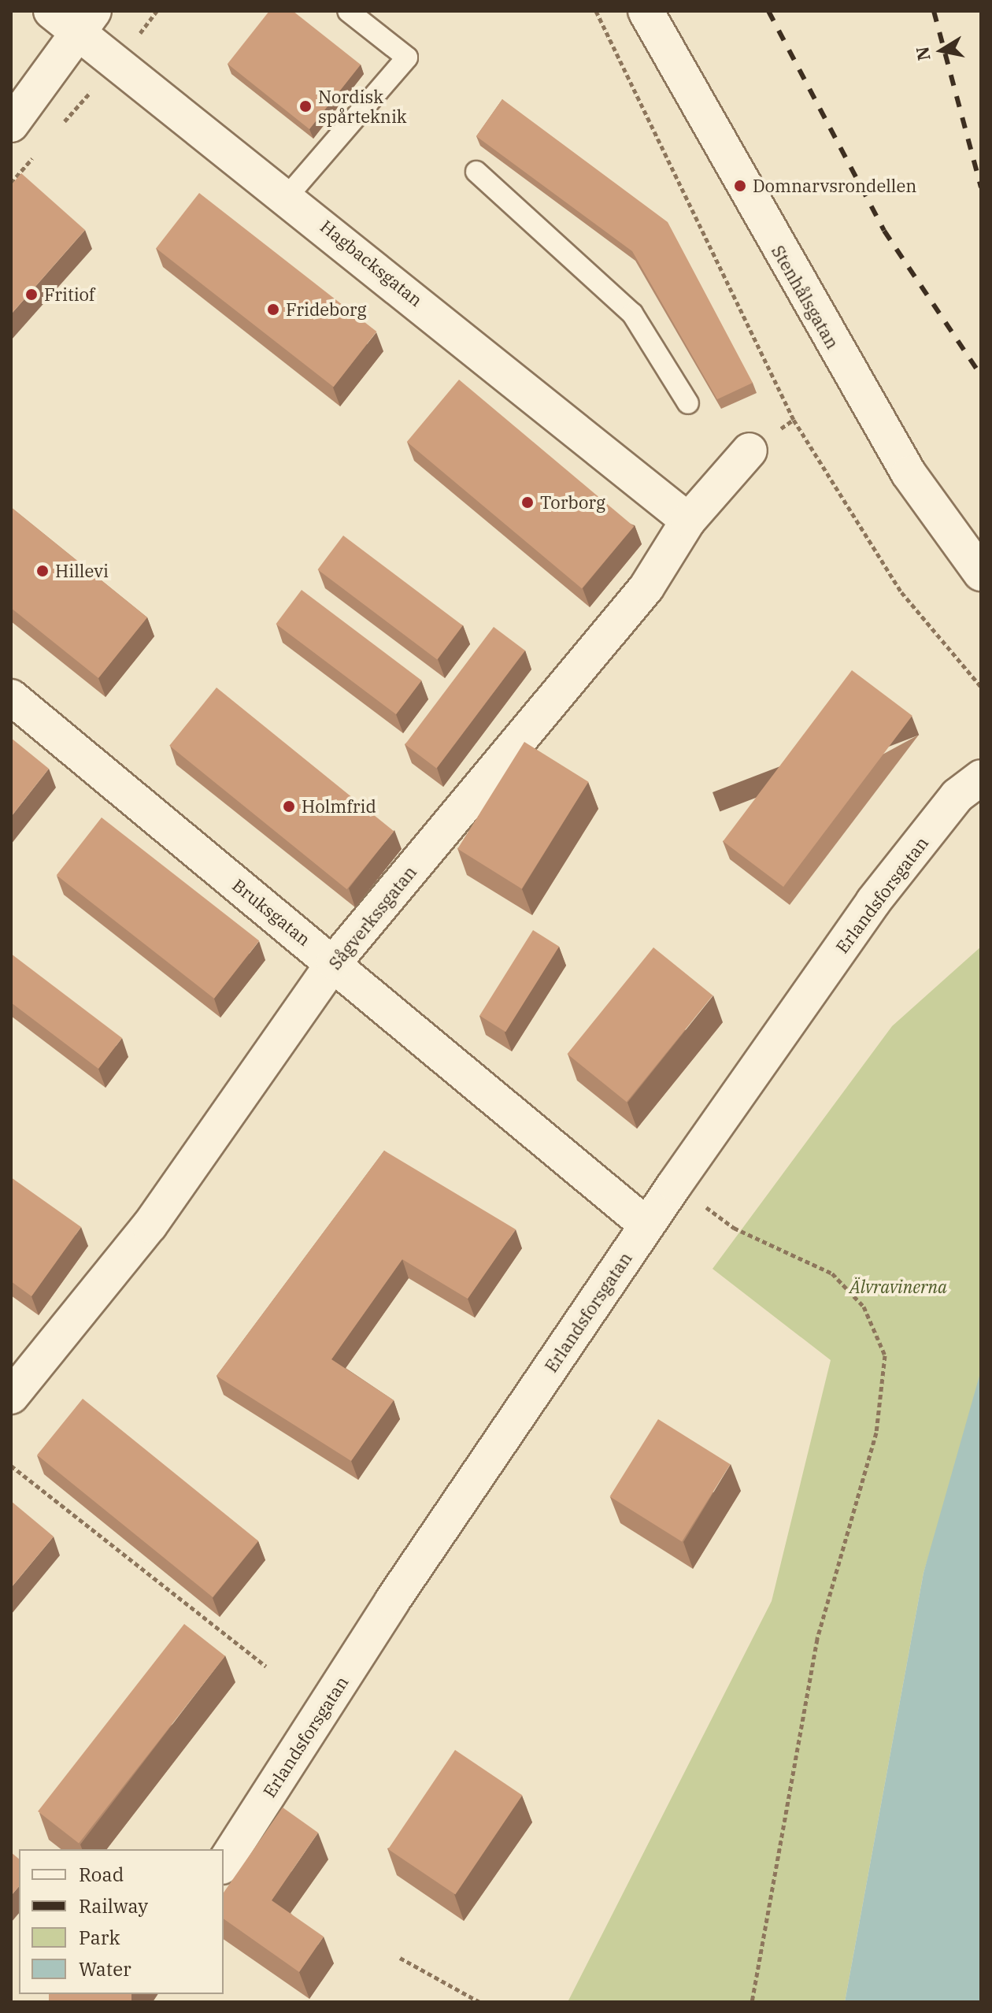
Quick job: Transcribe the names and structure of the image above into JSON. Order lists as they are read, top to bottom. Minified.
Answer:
{"streets":{"street":["Hagbacksgatan","Stenhålsgatan","Erlandsforsgatan","Bruksgatan","Sågverkssgatan"]},"crossings":[["Hagbacksgatan","Sågverkssgatan"],["Erlandsforsgatan","Bruksgatan"],["Bruksgatan","Sågverkssgatan"]],"parks":["Älvravinerna"],"places":["Nordisk spårteknik","Domnarvsrondellen","Fritiof","Frideborg","Torborg","Hillevi","Holmfrid"],"legend":["Road","Railway","Park","Water"],"north":"left"}
